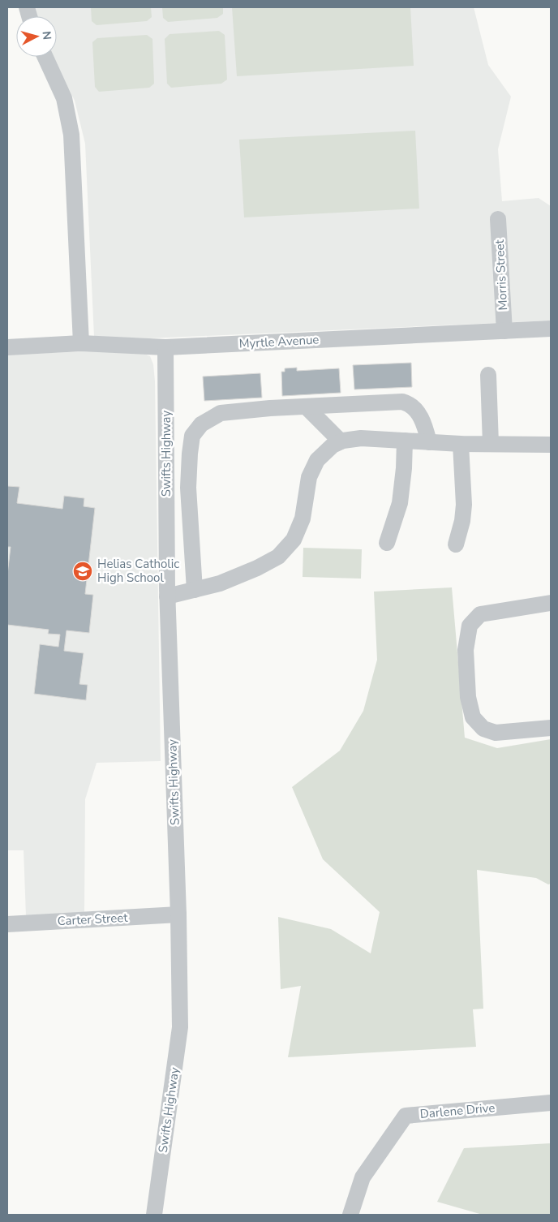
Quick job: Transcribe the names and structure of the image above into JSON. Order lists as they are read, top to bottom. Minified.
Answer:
{"streets":{"street":["Morris Street","Myrtle Avenue","Swifts Highway","Carter Street","Darlene Drive"]},"crossings":[["Morris Street","Myrtle Avenue"],["Myrtle Avenue","Swifts Highway"],["Swifts Highway","Carter Street"]],"places":{"school or university":["Helias Catholic High School"]},"north":"right"}
